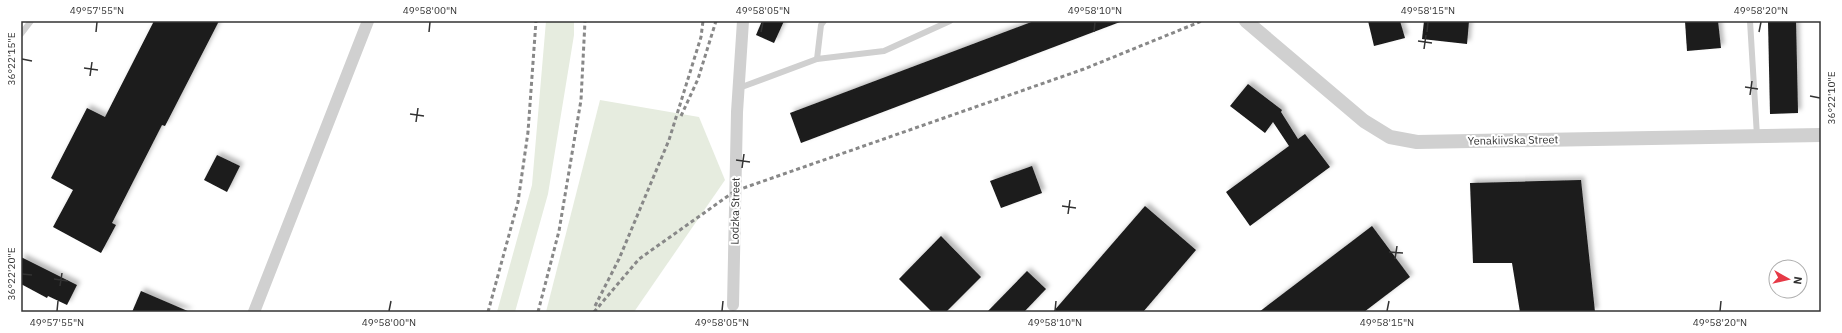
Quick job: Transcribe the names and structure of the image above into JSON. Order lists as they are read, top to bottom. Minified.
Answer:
{"streets":{"street":["Yenakiivska Street","Lodzka Street"]},"north":"right","coordinates":["49°57'55\"N","49°58'00\"N","49°58'05\"N","49°58'10\"N","49°58'15\"N","49°58'20\"N","36°22'15\"E","36°22'10\"E","36°22'20\"E"]}
